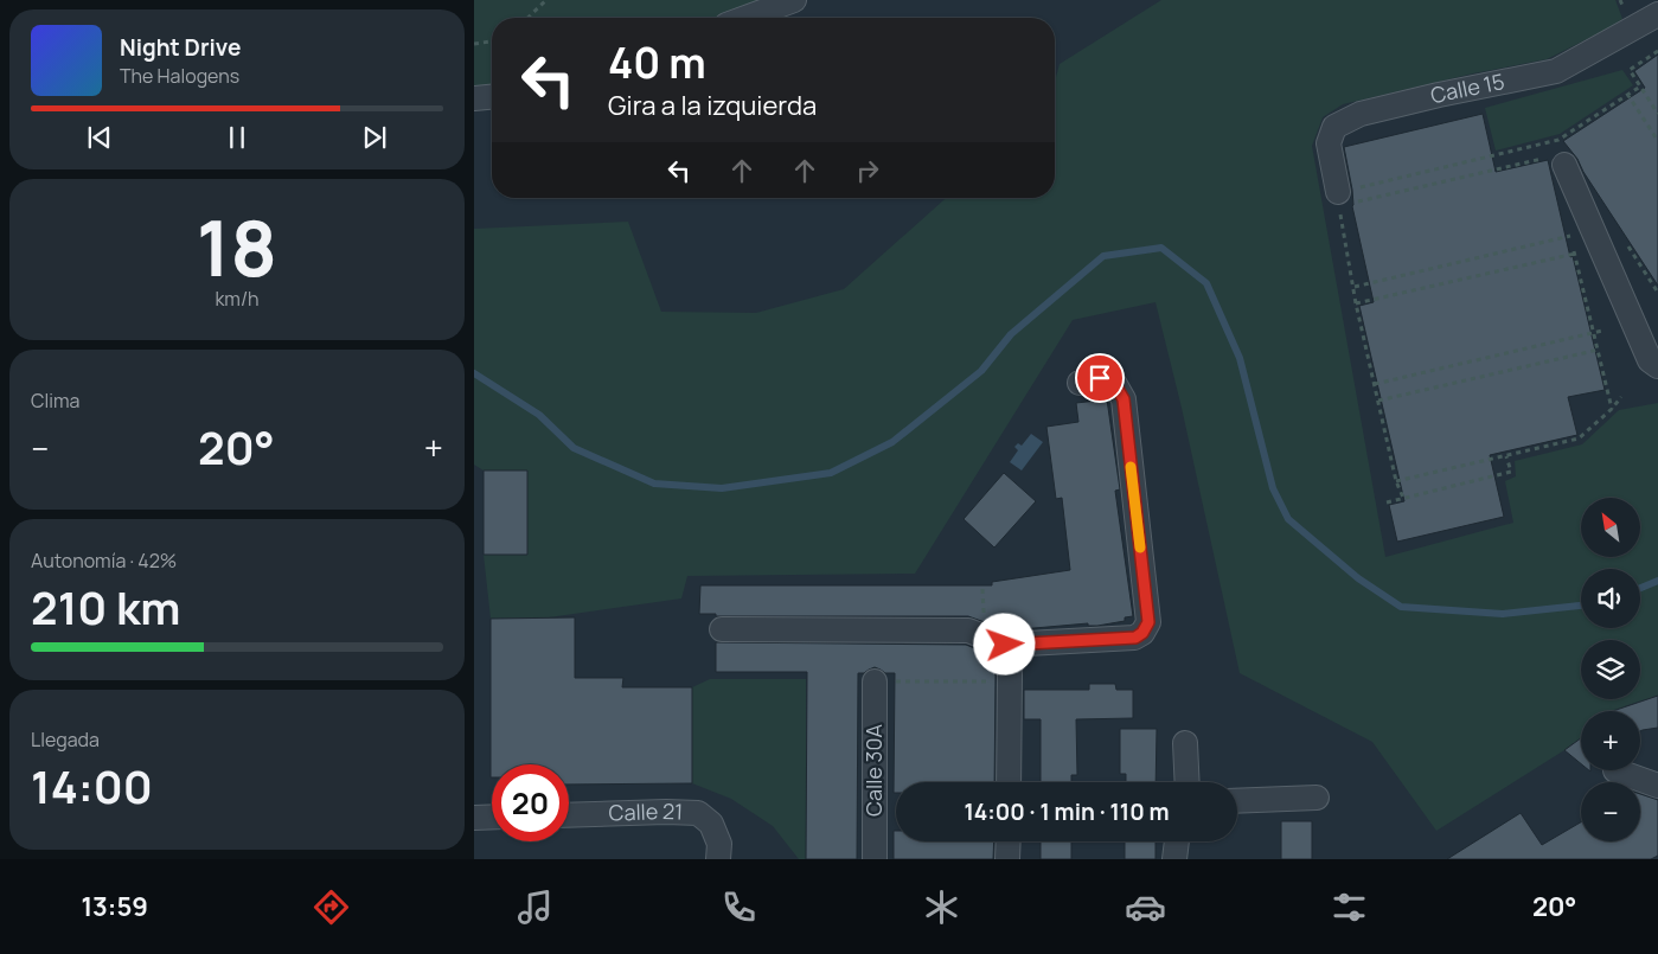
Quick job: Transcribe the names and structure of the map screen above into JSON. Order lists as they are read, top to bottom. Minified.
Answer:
{"streets":{"street":["Calle 15","Calle 30A","Calle 21"]},"north":"top left","page":{"turn":["40 m","Gira a la izquierda"],"song":["Night Drive","The Halogens"],"tile":[["18","km/h"],"Clima",["Autonomía · 42%","210 km"],["Llegada","14:00"]],"heat":["−","20°","+"],"map_buttons":["+","−"],"limit":"20","trip":"14:00 · 1 min · 110 m","tabs":["13:59","20°"]}}
